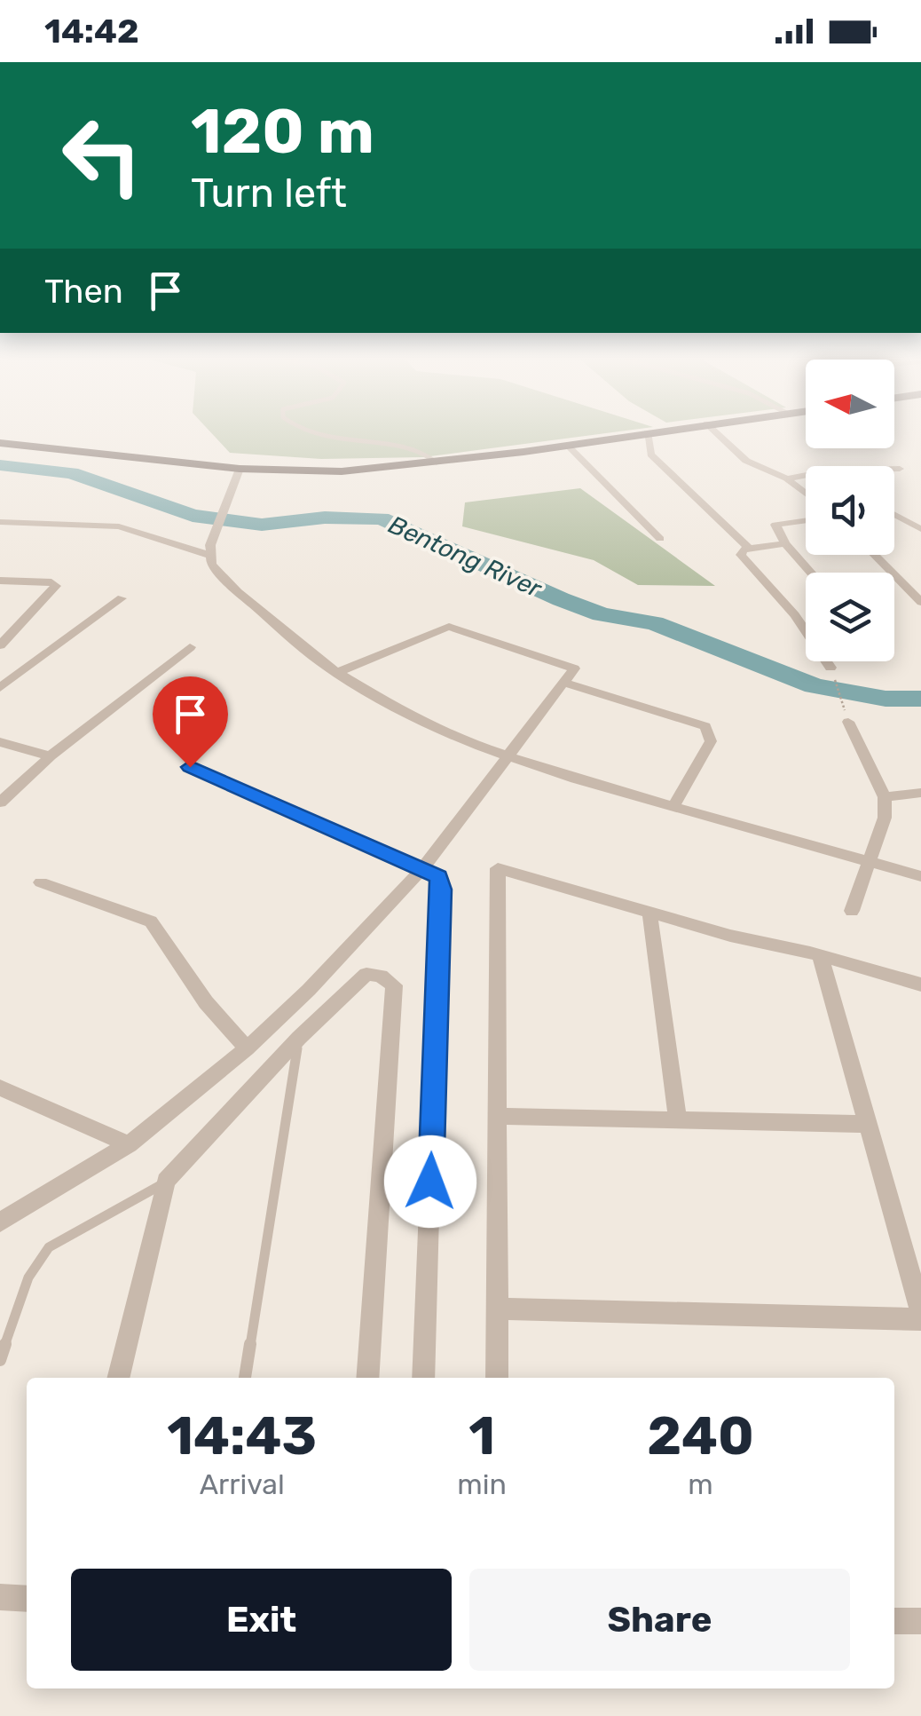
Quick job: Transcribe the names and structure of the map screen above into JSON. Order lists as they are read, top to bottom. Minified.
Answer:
{"water":["Bentong River"],"north":"left","page":{"status":"14:42","turn":["120 m","Turn left"],"then":"Then","eta":["14:43","Arrival","1","min","240","m"],"buttons":["Exit","Share"]}}
